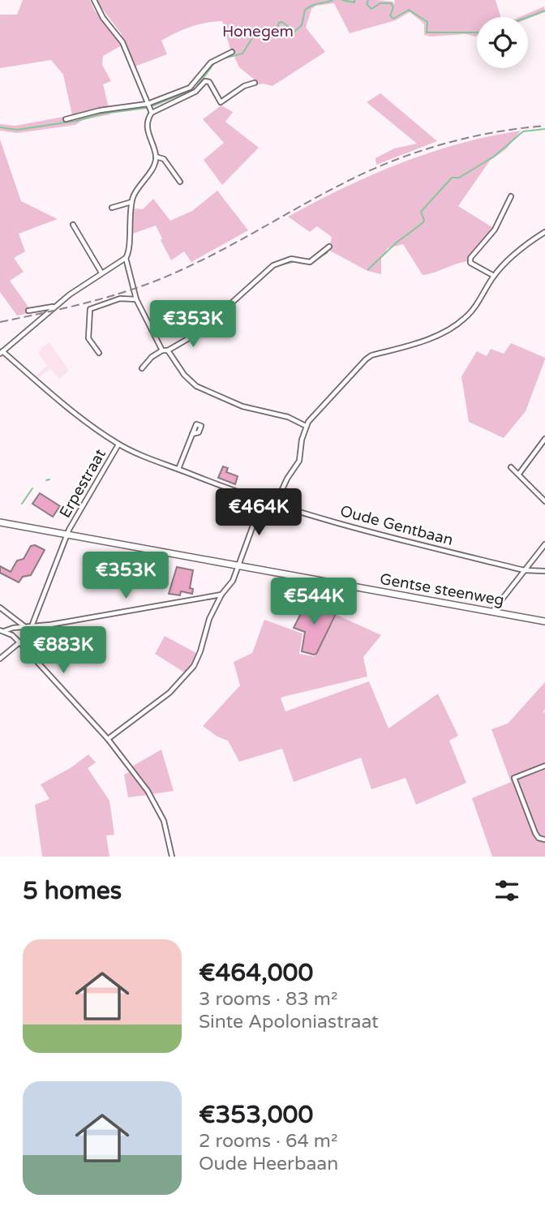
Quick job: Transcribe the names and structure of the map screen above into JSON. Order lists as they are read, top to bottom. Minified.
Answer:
{"streets":{"main road":["Gentse steenweg"],"street":["Erpestraat","Oude Gentbaan"]},"crossings":[["Erpestraat","Oude Gentbaan"],["Erpestraat","Gentse steenweg"]],"parks":["Honegem"],"page":{"price":["€353K","€464K","€353K","€544K","€883K"],"heading":"5 homes","list":[{"name":"€464,000","note":"3 rooms · 83 m² · Sinte Apoloniastraat"},{"name":"€353,000","note":"2 rooms · 64 m² · Oude Heerbaan"}]}}
